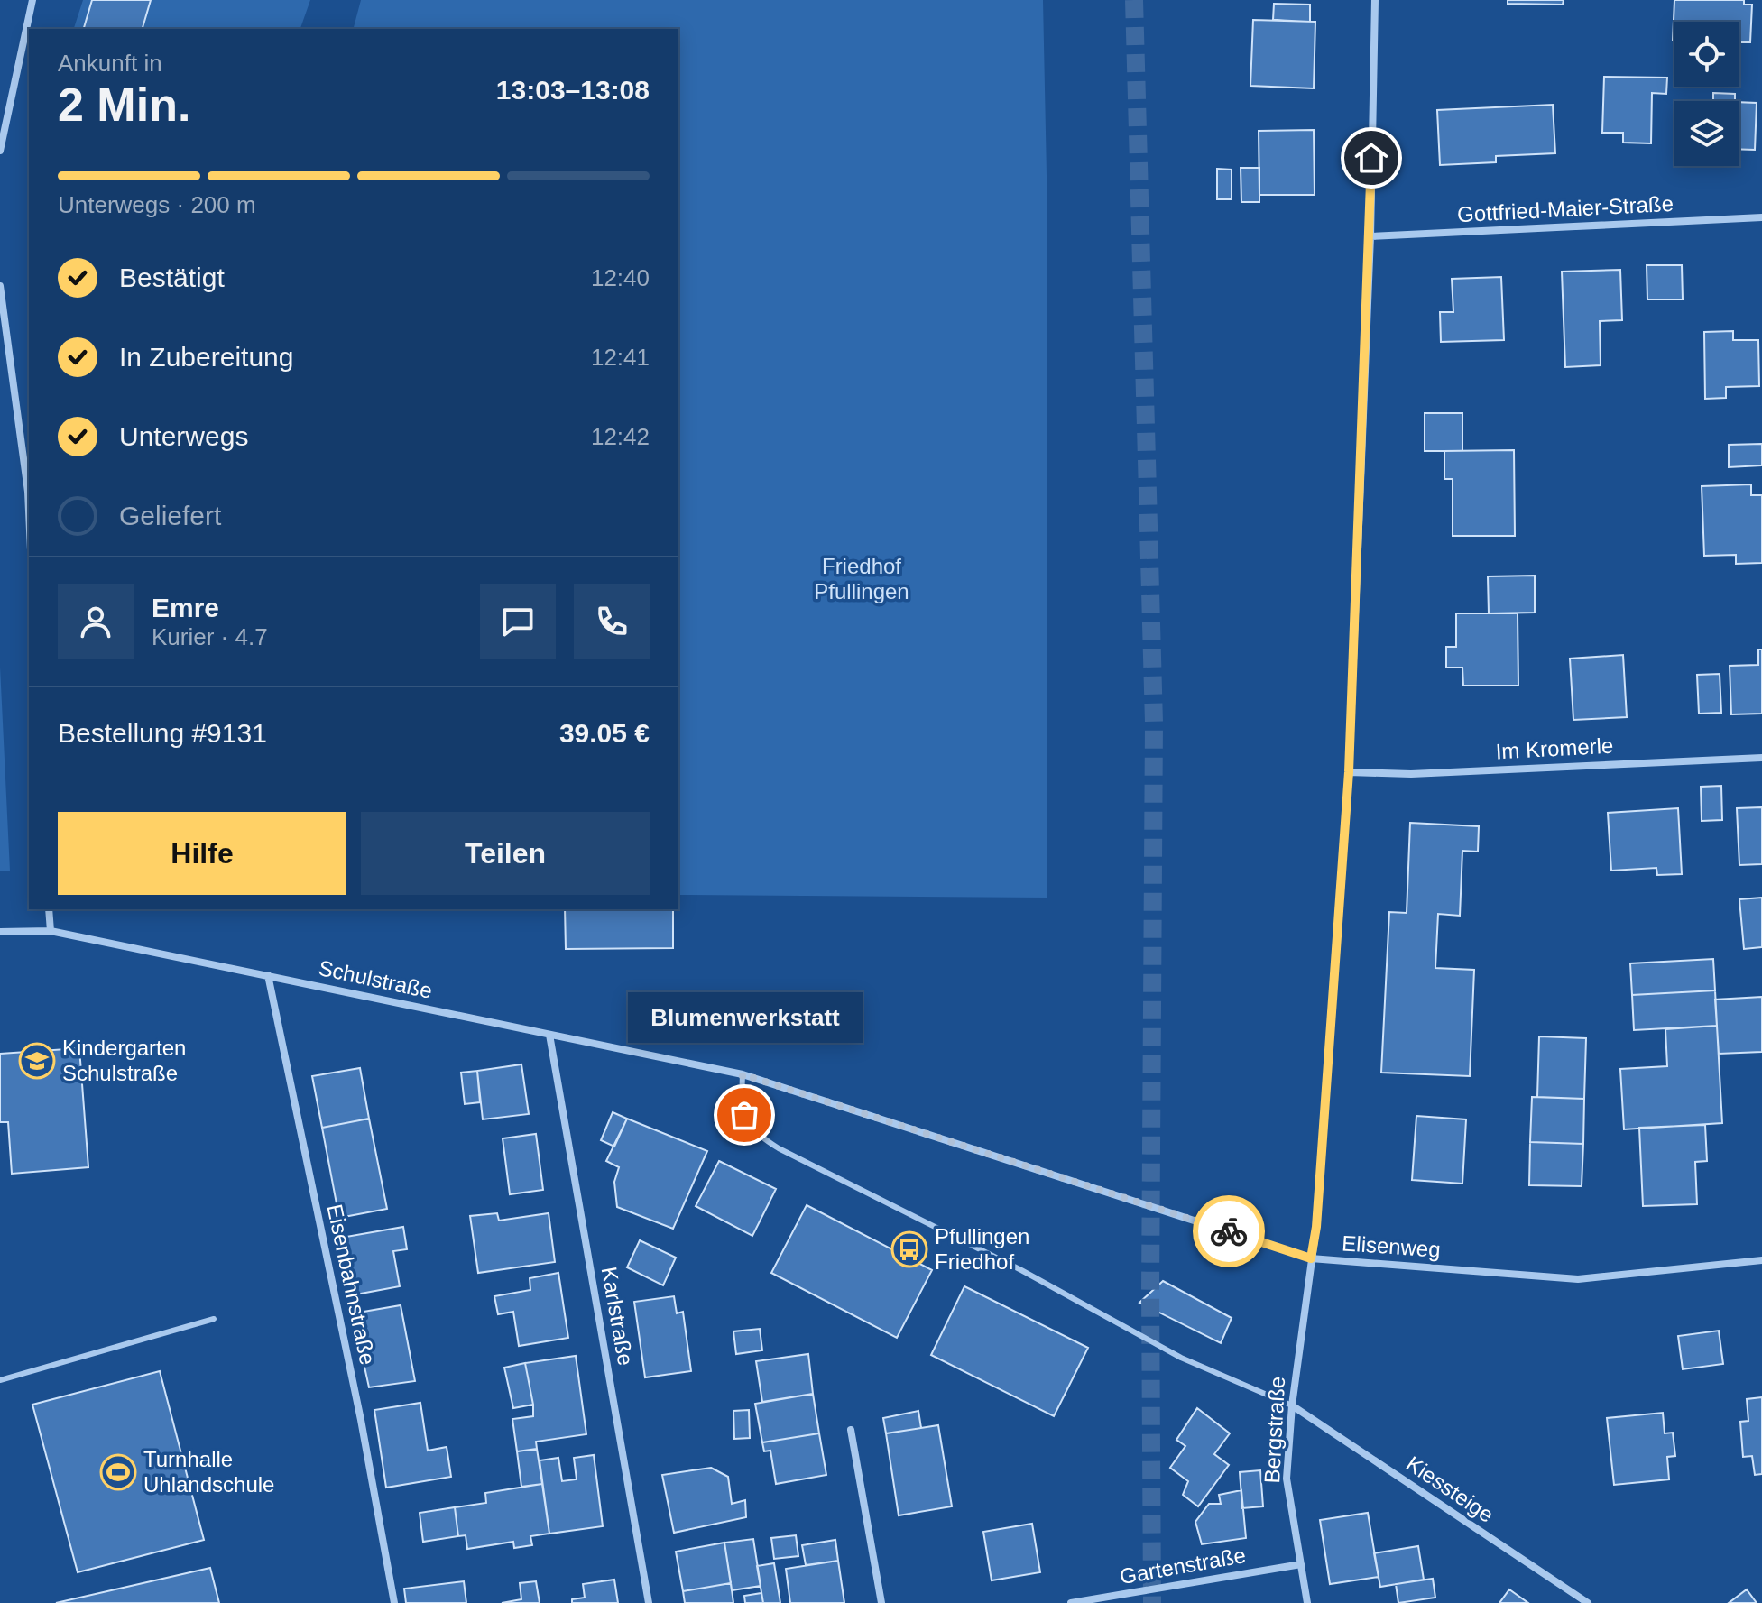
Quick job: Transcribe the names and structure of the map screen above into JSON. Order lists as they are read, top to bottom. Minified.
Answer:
{"streets":{"street":["Gottfried-Maier-Straße","Im Kromerle","Schulstraße","Elisenweg","Eisenbahnstraße","Karlstraße","Bergstraße","Kiessteige","Gartenstraße"]},"crossings":[["Gottfried-Maier-Straße","Bergstraße"],["Im Kromerle","Bergstraße"],["Schulstraße","Elisenweg"],["Schulstraße","Eisenbahnstraße"],["Schulstraße","Karlstraße"],["Elisenweg","Bergstraße"],["Bergstraße","Kiessteige"],["Bergstraße","Gartenstraße"]],"parks":["Friedhof Pfullingen"],"places":{"school or university":["Kindergarten Schulstraße"],"other":["Blumenwerkstatt"],"bus stop":["Pfullingen Friedhof"],"sports":["Turnhalle Uhlandschule"]},"page":{"heading":["2 Min.","Ankunft in","13:03–13:08"],"panel":["Emre","Kurier · 4.7","Bestellung #9131","39.05 €"],"bar":"Unterwegs · 200 m","list":[["Bestätigt","12:40"],["In Zubereitung","12:41"],["Unterwegs","12:42"],"Geliefert"],"buttons":["Hilfe","Teilen"],"bubble":"Blumenwerkstatt"}}
